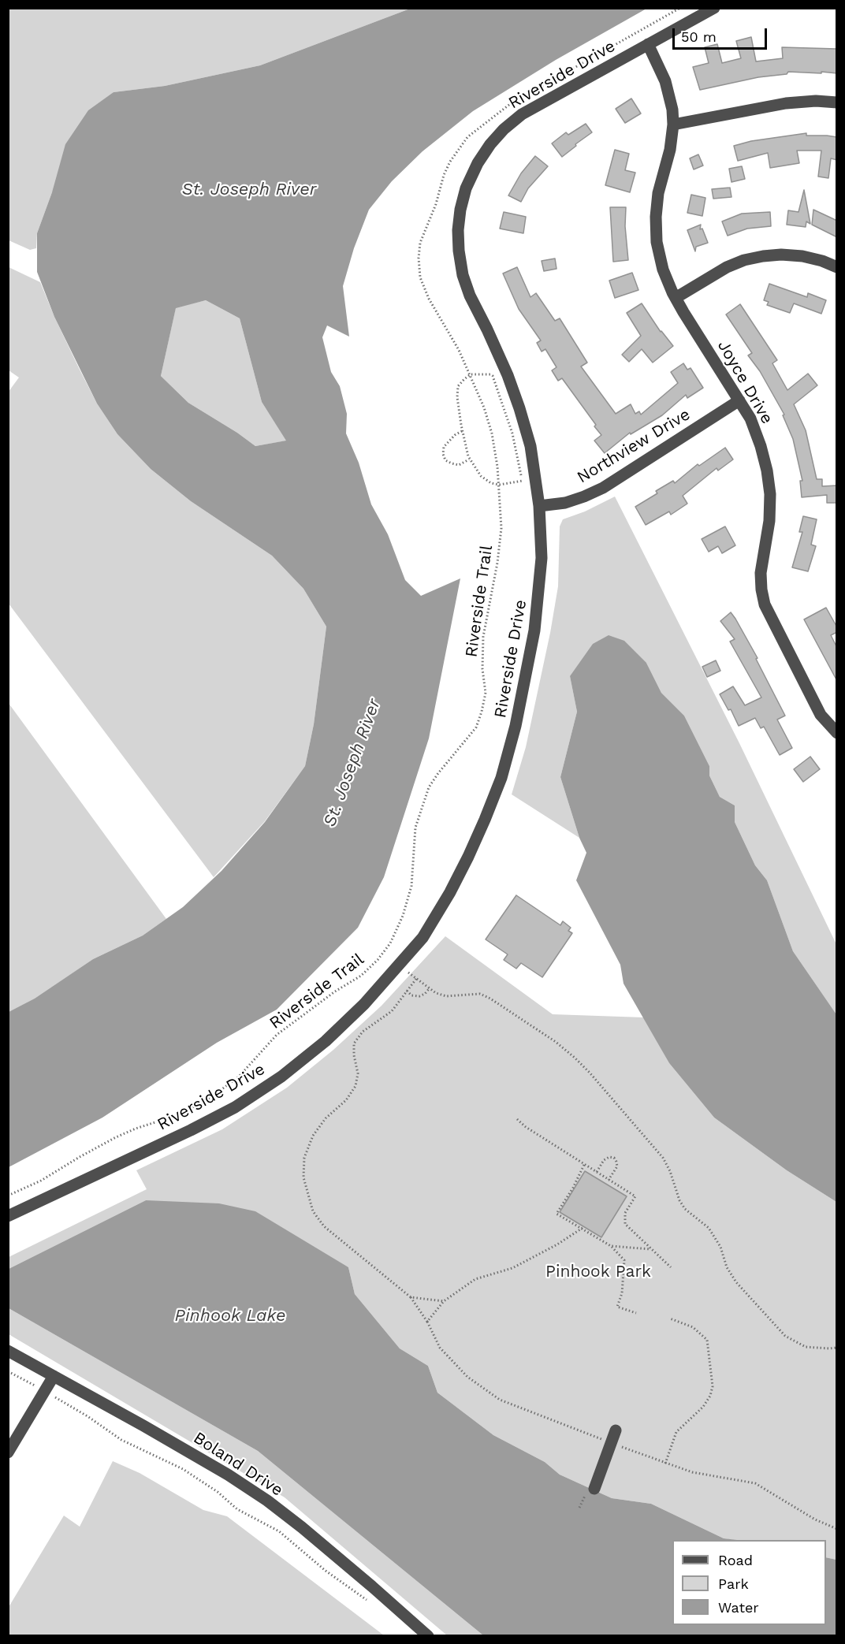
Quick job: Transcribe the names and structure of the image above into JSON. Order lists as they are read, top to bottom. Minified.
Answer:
{"streets":{"street":["Riverside Drive","Joyce Drive","Northview Drive","Boland Drive"],"path":["Riverside Trail"]},"crossings":[["Riverside Drive","Joyce Drive"],["Riverside Drive","Northview Drive"],["Joyce Drive","Northview Drive"]],"water":["St. Joseph River","Pinhook Lake"],"parks":["Pinhook Park"],"legend":["Road","Park","Water"],"scale_bar":"50 m"}
